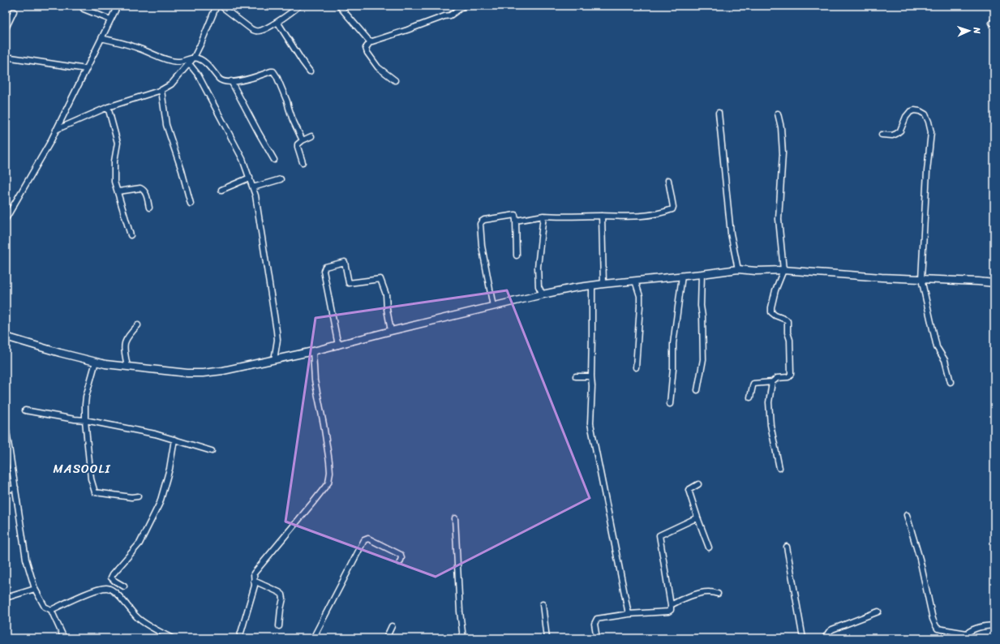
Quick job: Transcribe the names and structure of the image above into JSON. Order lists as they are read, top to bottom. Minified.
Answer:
{"districts":["MASOOLI"],"north":"right"}
